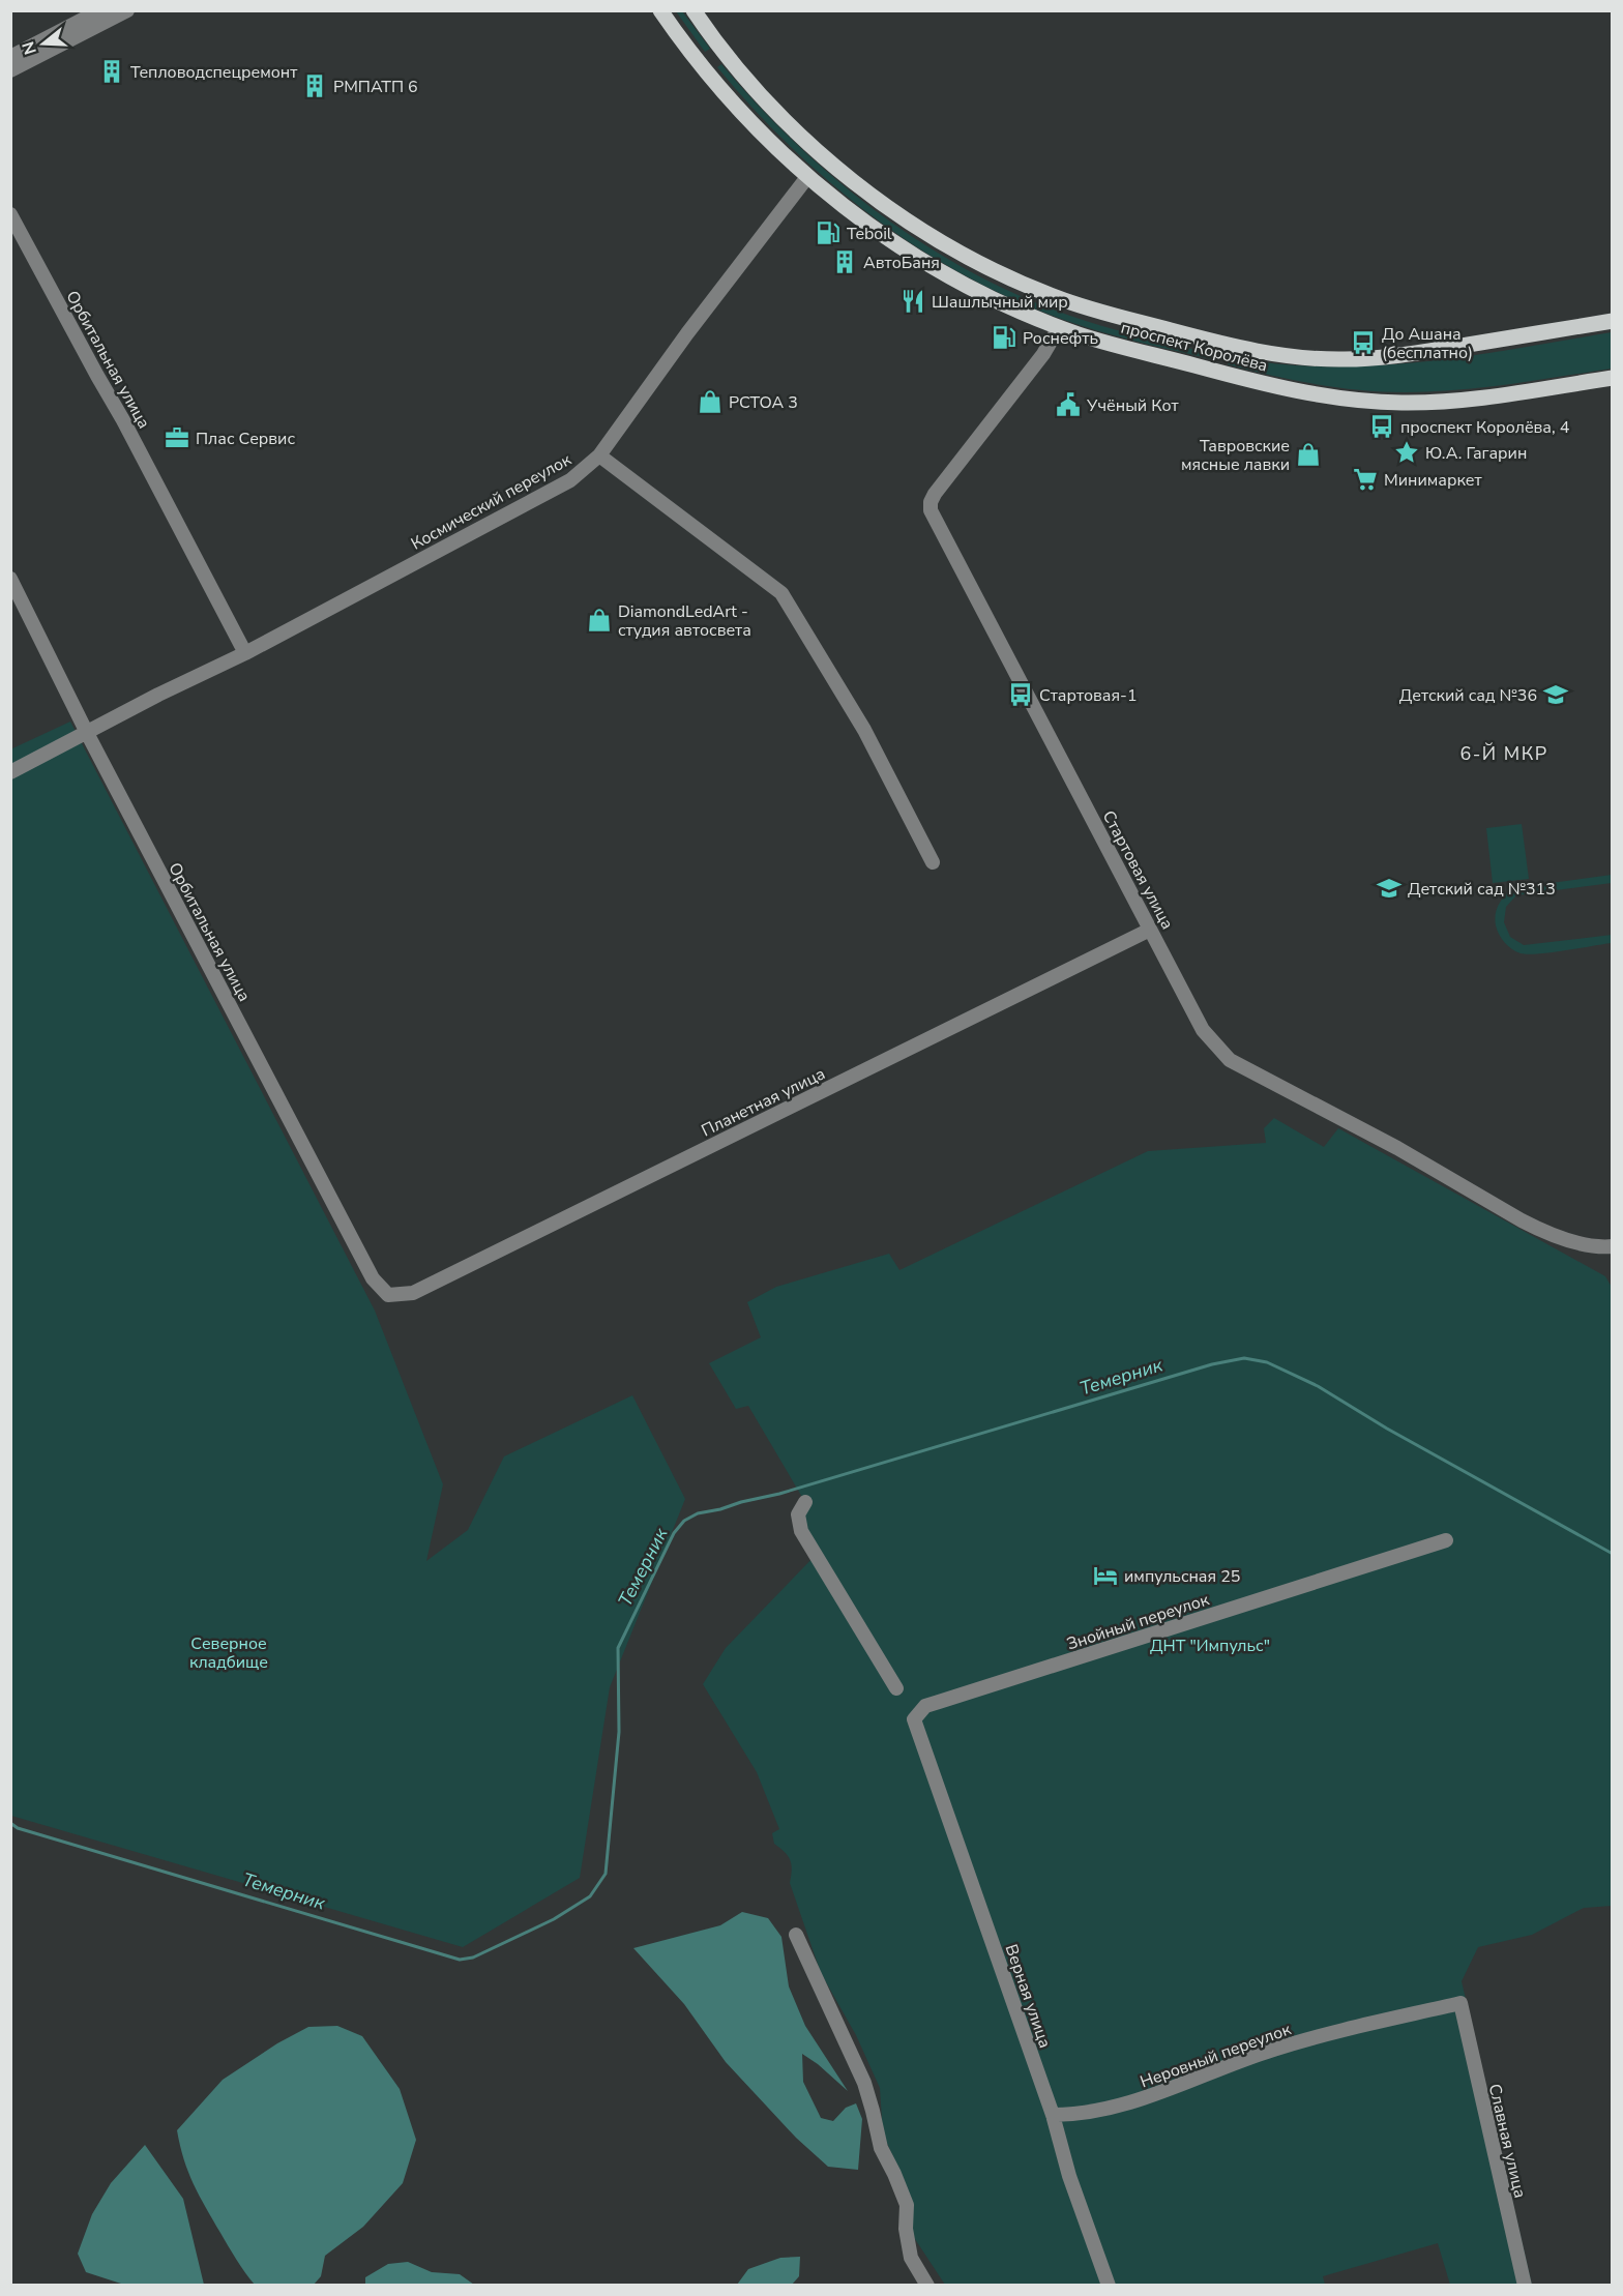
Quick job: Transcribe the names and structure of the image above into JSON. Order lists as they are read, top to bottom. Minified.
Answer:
{"streets":{"main road":["проспект Королёва"],"street":["Орбитальная улица","Космический переулок","Стартовая улица","Планетная улица","Знойный переулок","Верная улица","Неровный переулок","Славная улица"]},"crossings":[["проспект Королёва","Космический переулок"],["проспект Королёва","Стартовая улица"],["Орбитальная улица","Космический переулок"],["Орбитальная улица","Планетная улица"],["Стартовая улица","Планетная улица"],["Знойный переулок","Верная улица"],["Верная улица","Неровный переулок"],["Неровный переулок","Славная улица"]],"districts":["6-Й МКР"],"water":["Темерник"],"parks":["Северное кладбище","ДНТ \"Импульс\""],"places":{"building":["Тепловодспецремонт","РМПАТП 6","АвтоБаня"],"fuel station":["Teboil","Роснефть"],"restaurant":["Шашлычный мир"],"bus stop":["До Ашана (бесплатно)","проспект Королёва, 4","Стартовая-1"],"shop":["РСТОА 3","Тавровские мясные лавки","DiamondLedArt - студия автосвета"],"public building":["Учёный Кот"],"office":["Плас Сервис"],"place":["Ю.А. Гагарин"],"supermarket":["Минимаркет"],"school or university":["Детский сад №36","Детский сад №313"],"hotel":["импульсная 25"]},"north":"left"}
